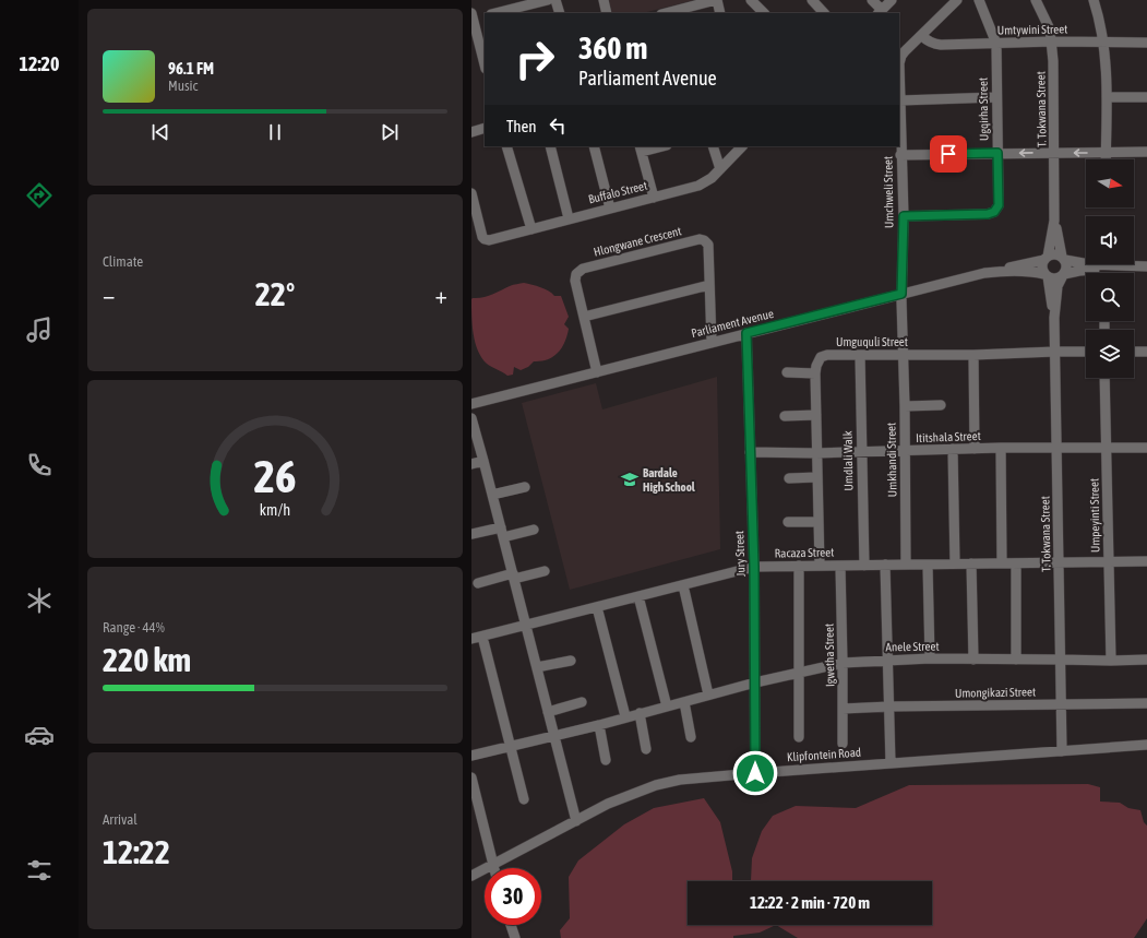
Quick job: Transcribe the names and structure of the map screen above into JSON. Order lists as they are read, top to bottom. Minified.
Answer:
{"streets":{"street":["Umtywini Street","Ugqirha Street","T. Tokwana Street","Buffalo Street","Umchweli Street","Hlongwane Crescent","Parliament Avenue","Umguquli Street","Ititshala Street","Umkhandi Street","Umdlali Walk","Umpeyinti Street","Racaza Street","Jury Street","Anele Street","Igwetha Street","Umongikazi Street","Klipfontein Road"]},"crossings":[["Umtywini Street","Ugqirha Street"],["Umtywini Street","T. Tokwana Street"],["Umtywini Street","Umchweli Street"],["Ugqirha Street","Umchweli Street"],["T. Tokwana Street","Parliament Avenue"],["T. Tokwana Street","Umguquli Street"],["T. Tokwana Street","Ititshala Street"],["T. Tokwana Street","Racaza Street"],["T. Tokwana Street","Anele Street"],["T. Tokwana Street","Umongikazi Street"],["T. Tokwana Street","Klipfontein Road"],["Umchweli Street","Parliament Avenue"],["Umchweli Street","Umguquli Street"],["Umchweli Street","Umkhandi Street"],["Hlongwane Crescent","Parliament Avenue"],["Parliament Avenue","Jury Street"],["Umguquli Street","Ititshala Street"],["Umguquli Street","Umkhandi Street"],["Umguquli Street","Umdlali Walk"],["Umguquli Street","Racaza Street"],["Ititshala Street","Umkhandi Street"],["Ititshala Street","Umdlali Walk"],["Ititshala Street","Umpeyinti Street"],["Ititshala Street","Jury Street"],["Umkhandi Street","Racaza Street"],["Umdlali Walk","Racaza Street"],["Umpeyinti Street","Racaza Street"],["Umpeyinti Street","Anele Street"],["Racaza Street","Jury Street"],["Racaza Street","Igwetha Street"],["Jury Street","Anele Street"],["Jury Street","Klipfontein Road"],["Anele Street","Igwetha Street"],["Igwetha Street","Umongikazi Street"]],"places":{"school or university":["Bardale High School"]},"north":"right","page":{"tabs":"12:20","turn":["360 m","Parliament Avenue"],"song":["96.1 FM","Music"],"then":"Then","tile":["Climate",["Range · 44%","220 km"],["Arrival","12:22"]],"heat":["−","22°","+"],"limit":"30","trip":"12:22 · 2 min · 720 m","gauge":["26","km/h"]}}
